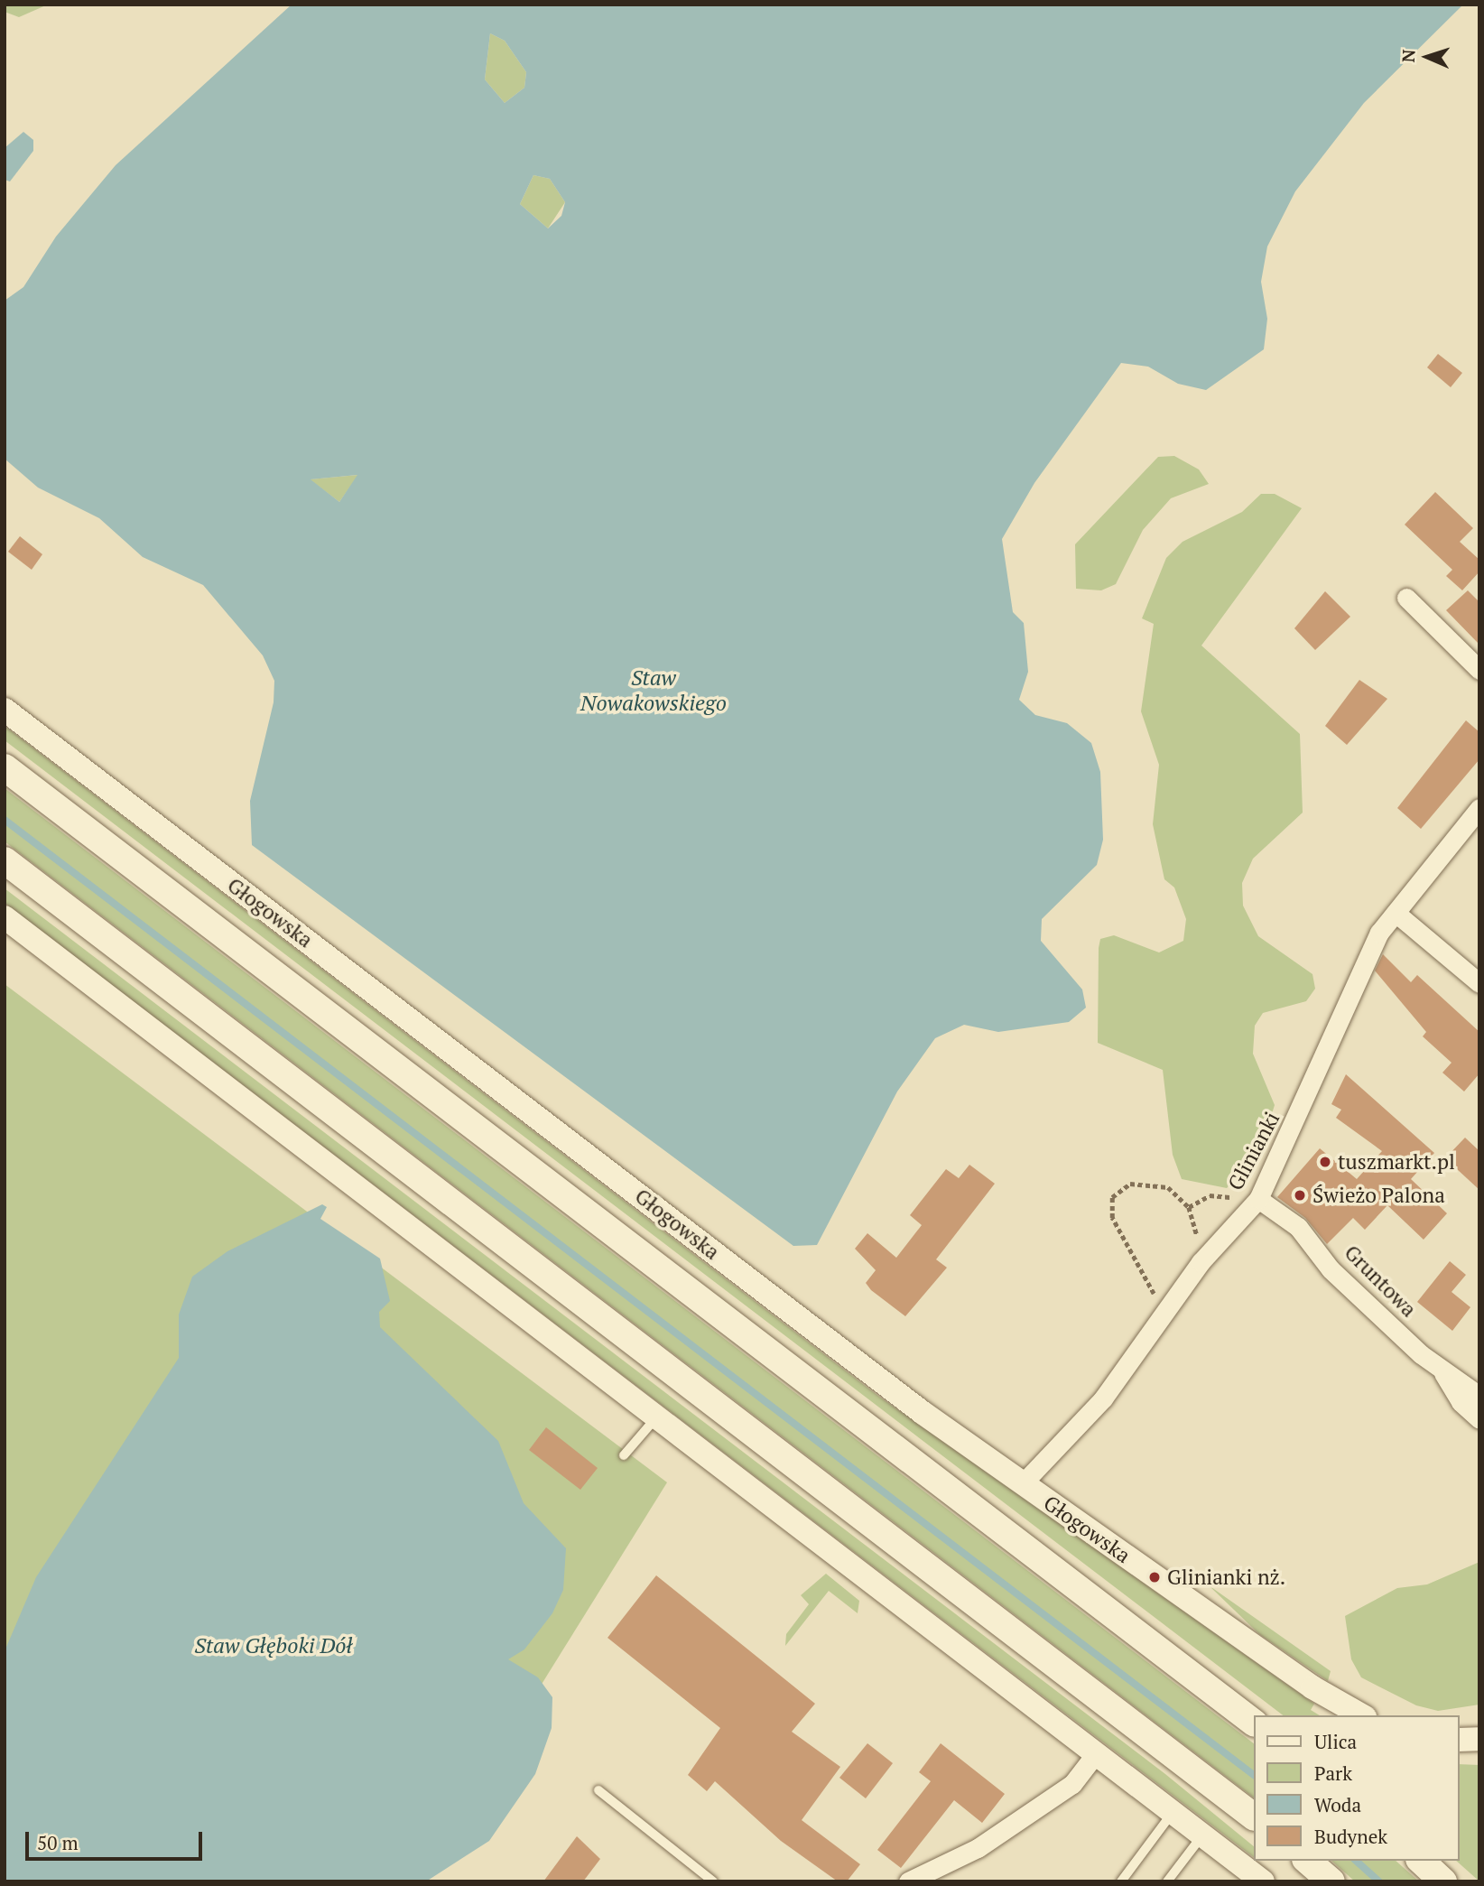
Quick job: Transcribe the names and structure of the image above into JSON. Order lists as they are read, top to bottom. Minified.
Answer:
{"streets":{"main road":["Głogowska"],"street":["Glinianki","Gruntowa"]},"crossings":[["Głogowska","Glinianki"],["Glinianki","Gruntowa"]],"water":["Staw Nowakowskiego","Staw Głęboki Dół"],"places":["tuszmarkt.pl","Świeżo Palona","Glinianki nż."],"legend":["Ulica","Park","Woda","Budynek"],"scale_bar":"50 m","north":"left"}
